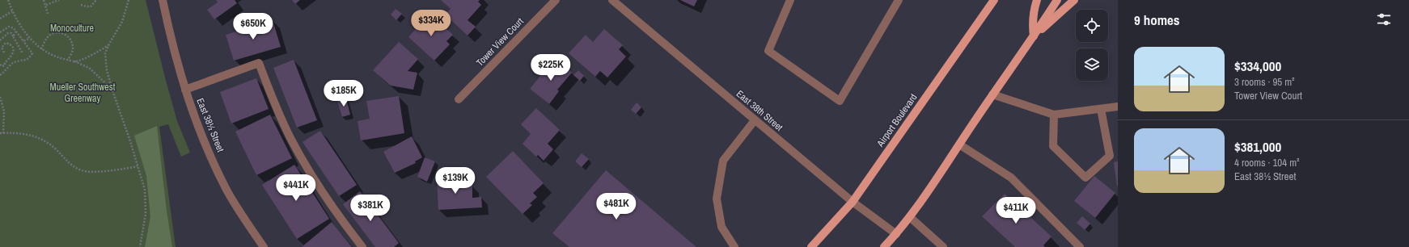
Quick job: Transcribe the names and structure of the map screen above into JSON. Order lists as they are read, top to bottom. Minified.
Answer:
{"streets":{"main road":["Airport Boulevard"],"street":["Tower View Court","East 38th Street","East 38½ Street"]},"crossings":[["East 38th Street","Airport Boulevard"]],"parks":["Monoculture","Mueller Southwest Greenway"],"page":{"heading":"9 homes","price":["$334K","$650K","$225K","$185K","$139K","$441K","$481K","$381K","$411K"],"list":[{"name":"$334,000","note":"3 rooms · 95 m² · Tower View Court"},{"name":"$381,000","note":"4 rooms · 104 m² · East 38½ Street"}]}}
